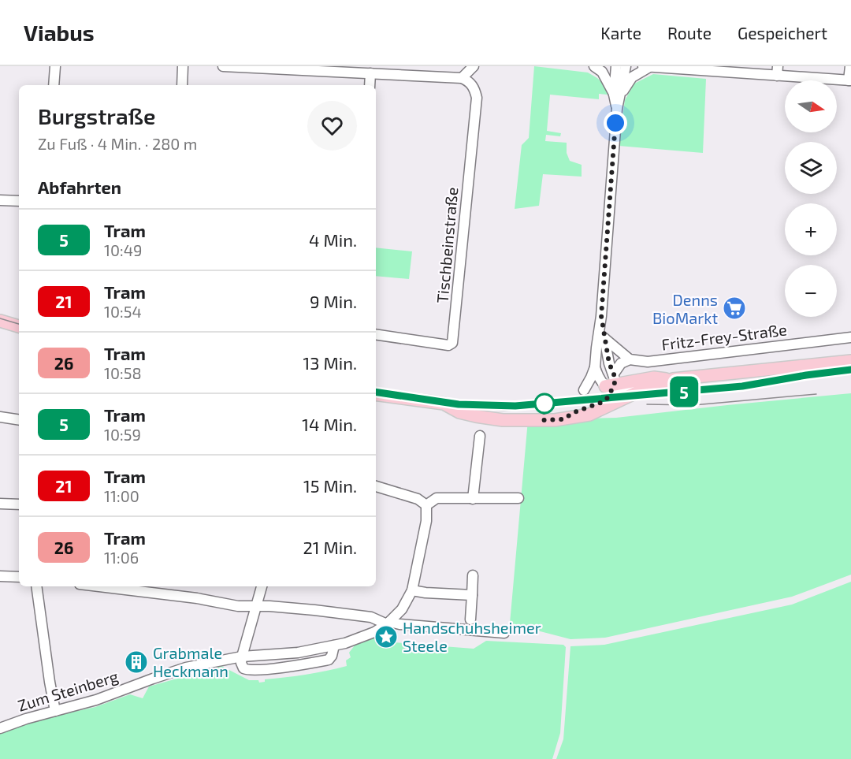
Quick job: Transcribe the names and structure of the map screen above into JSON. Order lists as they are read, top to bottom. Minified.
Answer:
{"streets":{"street":["Tischbeinstraße","Fritz-Frey-Straße","Zum Steinberg"]},"places":{"supermarket":["Denns BioMarkt"],"place":["Handschuhsheimer Steele"],"building":["Grabmale Heckmann"]},"lines":["tram line 5"],"north":"right","page":{"header":"Viabus","nav":["Karte","Route","Gespeichert"],"on_map":"5","map_buttons":["+","−"],"heading":[["Burgstraße","Zu Fuß · 4 Min. · 280 m"],"Abfahrten"],"list":[{"mark":"5","name":"Tram","note":"10:49","value":"4 Min."},{"mark":"21","name":"Tram","note":"10:54","value":"9 Min."},{"mark":"26","name":"Tram","note":"10:58","value":"13 Min."},{"mark":"5","name":"Tram","note":"10:59","value":"14 Min."},{"mark":"21","name":"Tram","note":"11:00","value":"15 Min."},{"mark":"26","name":"Tram","note":"11:06","value":"21 Min."}]}}
